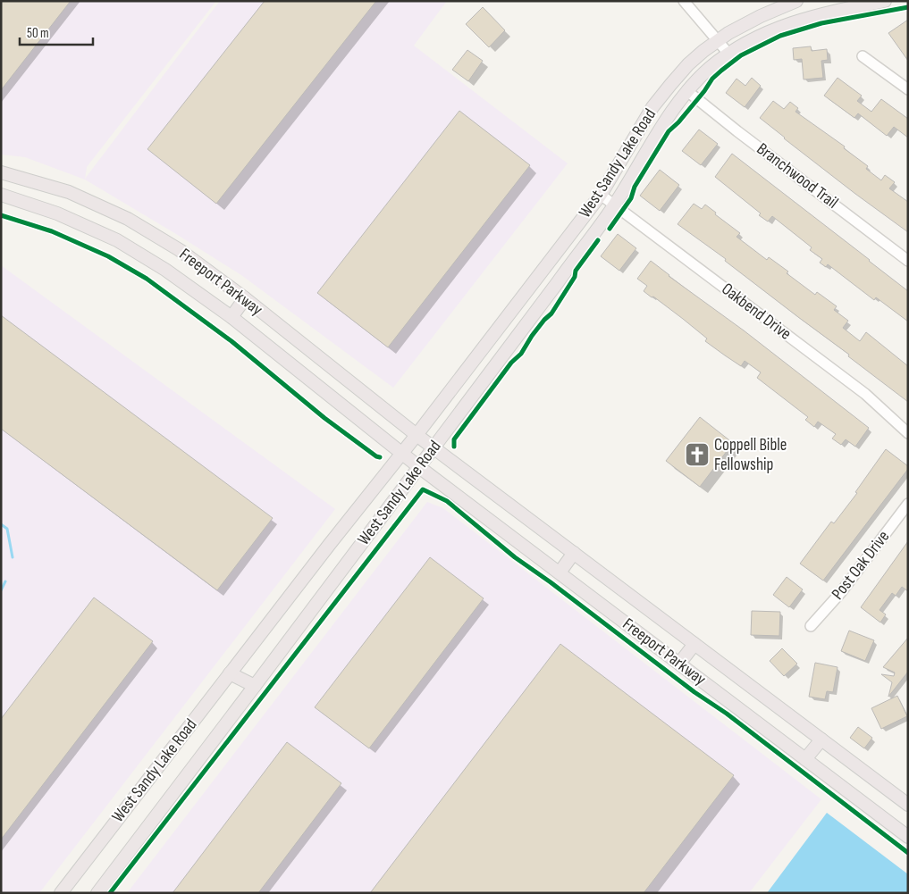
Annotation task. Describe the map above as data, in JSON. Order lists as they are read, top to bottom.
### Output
{
  "streets": {
    "main road": ["West Sandy Lake Road", "Freeport Parkway"],
    "street": ["Branchwood Trail", "Oakbend Drive", "Post Oak Drive"]
  },
  "crossings": [
    ["West Sandy Lake Road", "Branchwood Trail"],
    ["West Sandy Lake Road", "Freeport Parkway"],
    ["West Sandy Lake Road", "Oakbend Drive"]
  ],
  "places": {
    "church": ["Coppell Bible Fellowship"]
  },
  "scale_bar": "50 m"
}
